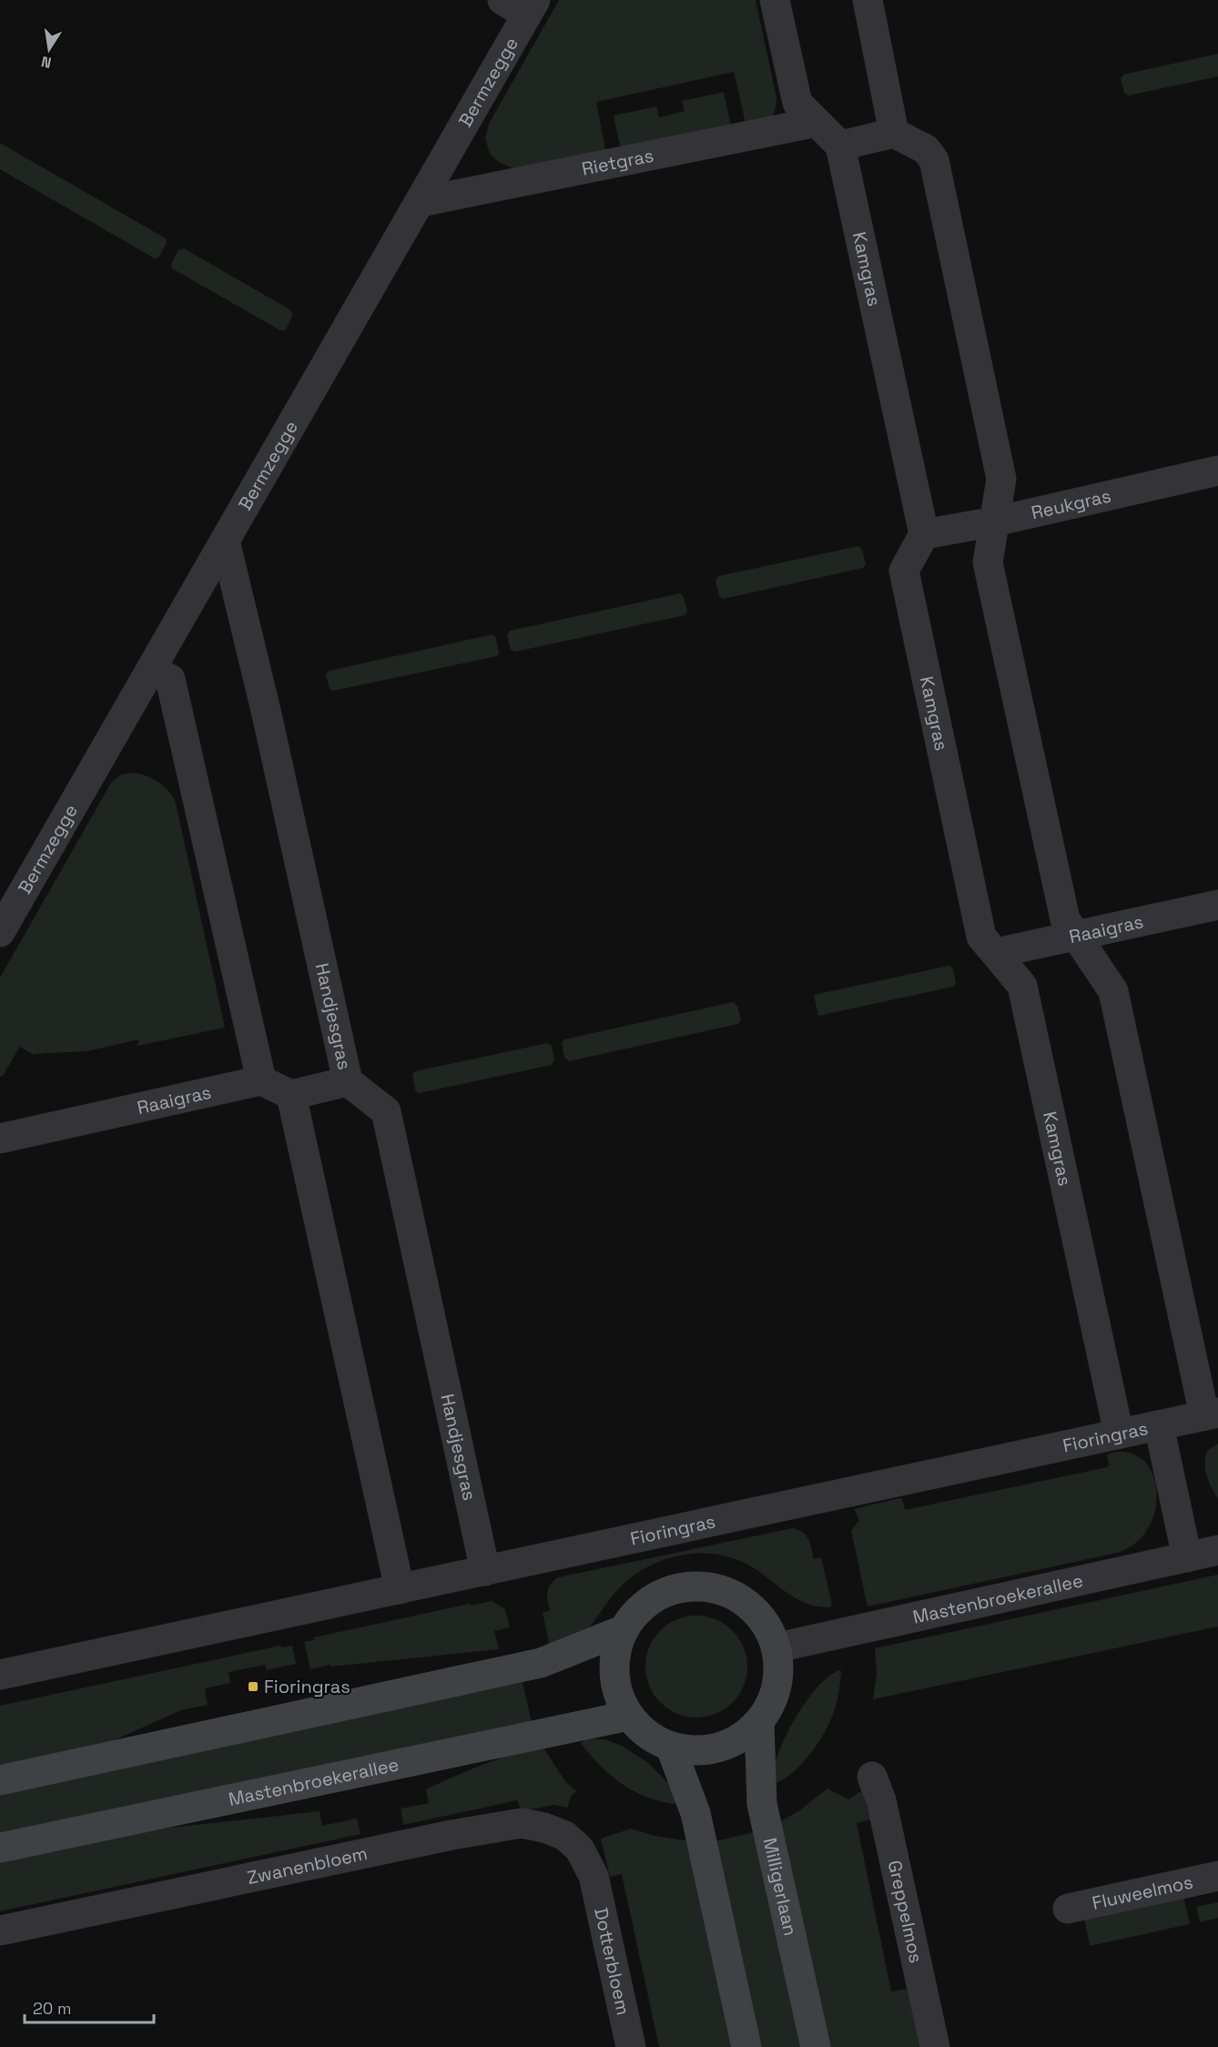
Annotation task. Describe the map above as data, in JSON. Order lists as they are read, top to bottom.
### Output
{
  "streets": {
    "main road": ["Mastenbroekerallee", "Milligerlaan"],
    "street": [
      "Bermzegge",
      "Rietgras",
      "Kamgras",
      "Reukgras",
      "Raaigras",
      "Handjesgras",
      "Fioringras",
      "Zwanenbloem",
      "Fluweelmos",
      "Greppelmos",
      "Dotterbloem"
    ]
  },
  "crossings": [
    ["Bermzegge", "Rietgras"],
    ["Bermzegge", "Handjesgras"],
    ["Kamgras", "Reukgras"],
    ["Kamgras", "Raaigras"],
    ["Kamgras", "Fioringras"],
    ["Handjesgras", "Fioringras"],
    ["Mastenbroekerallee", "Milligerlaan"],
    ["Zwanenbloem", "Dotterbloem"]
  ],
  "places": {
    "transit": ["Fioringras"]
  },
  "scale_bar": "20 m",
  "north": "bottom"
}
